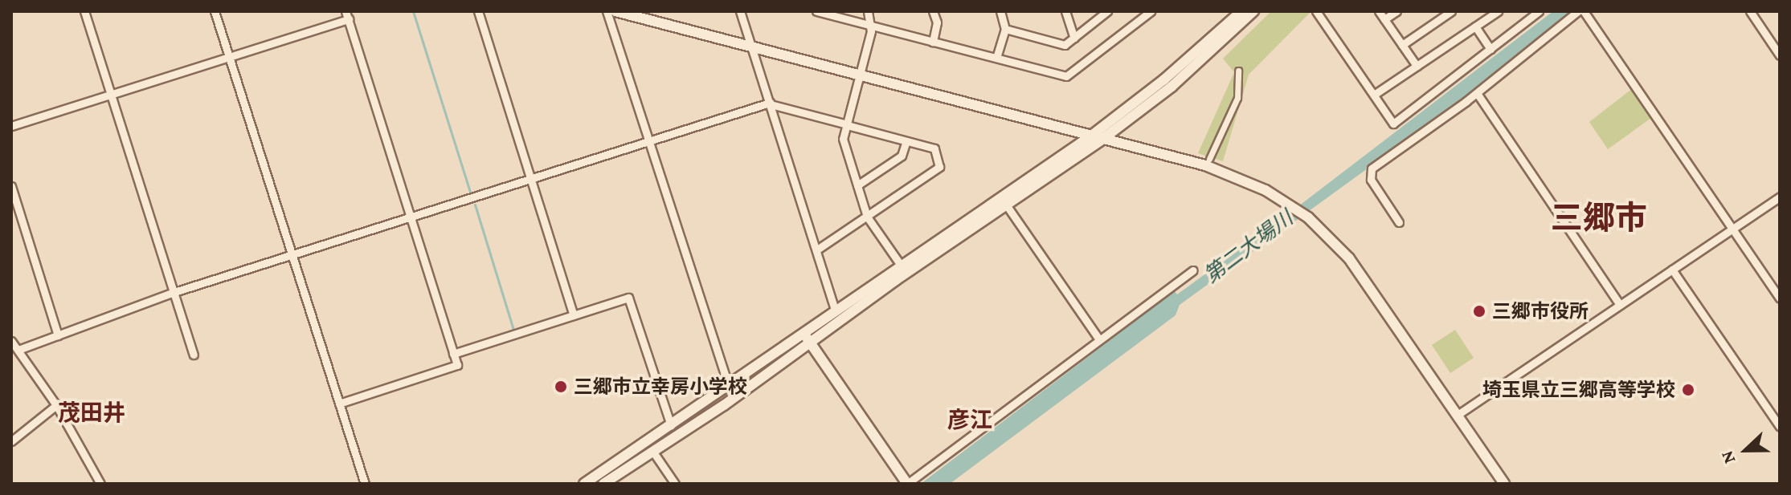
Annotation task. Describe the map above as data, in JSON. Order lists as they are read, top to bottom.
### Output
{
  "districts": ["三郷市", "茂田井", "彦江"],
  "water": ["第二大場川"],
  "places": ["三郷市役所", "三郷市立幸房小学校", "埼玉県立三郷高等学校"],
  "north": "left"
}
